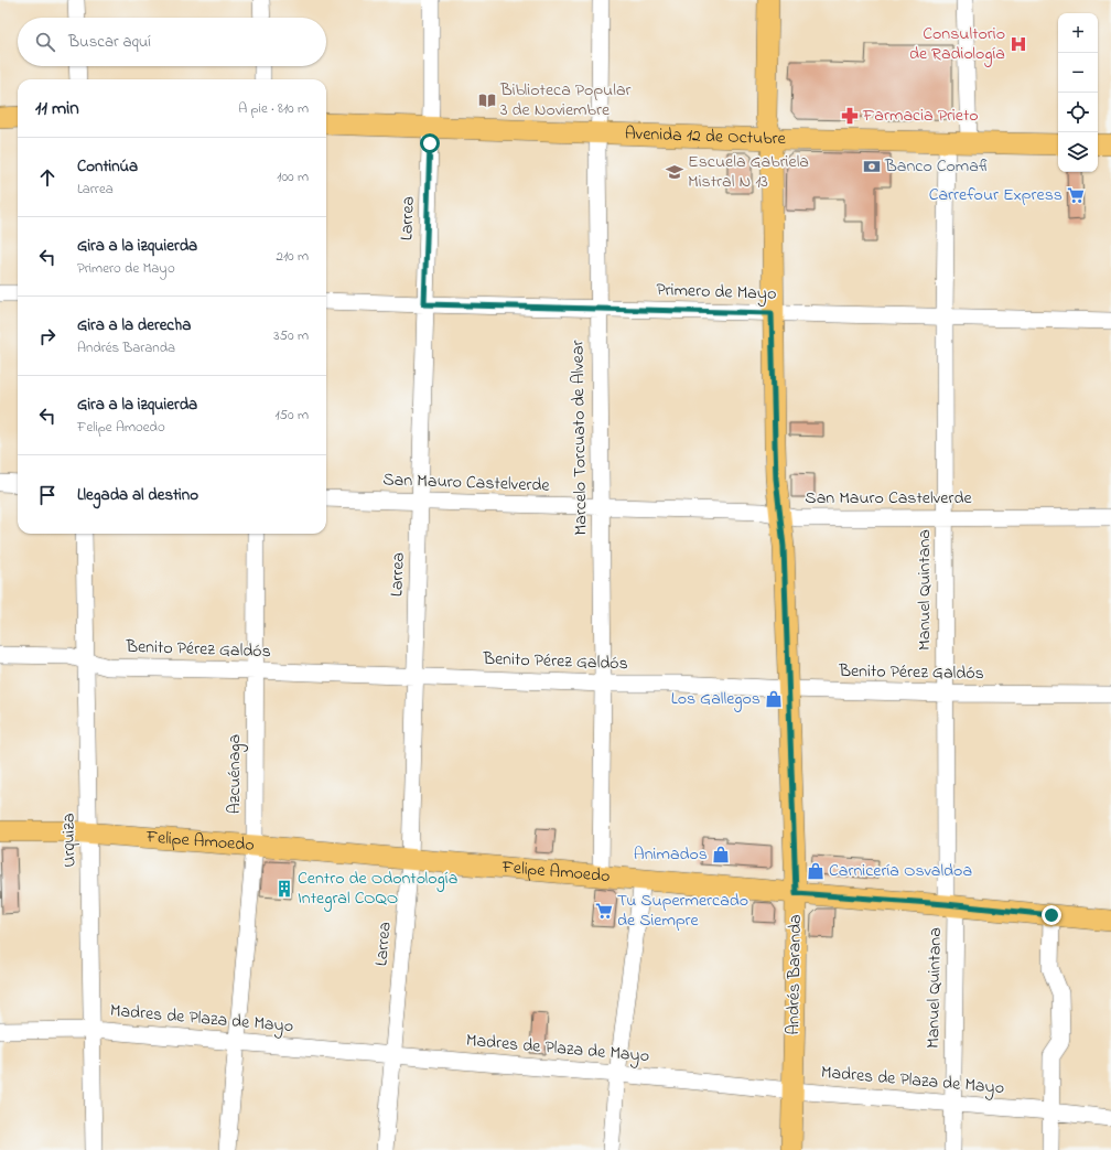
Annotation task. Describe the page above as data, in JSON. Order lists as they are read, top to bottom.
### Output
{
  "streets": {
    "main road": ["Avenida 12 de Octubre", "Felipe Amoedo", "Andrés Baranda"],
    "street": [
      "Larrea",
      "Primero de Mayo",
      "Marcelo Torcuato de Alvear",
      "San Mauro Castelverde",
      "Manuel Quintana",
      "Benito Pérez Galdós",
      "Azcuénaga",
      "Urquiza",
      "Madres de Plaza de Mayo"
    ]
  },
  "crossings": [
    ["Avenida 12 de Octubre", "Larrea"],
    ["Avenida 12 de Octubre", "Marcelo Torcuato de Alvear"],
    ["Avenida 12 de Octubre", "Manuel Quintana"],
    ["Avenida 12 de Octubre", "Andrés Baranda"],
    ["Larrea", "Primero de Mayo"],
    ["Larrea", "San Mauro Castelverde"],
    ["Larrea", "Benito Pérez Galdós"],
    ["Larrea", "Felipe Amoedo"],
    ["Larrea", "Madres de Plaza de Mayo"],
    ["Primero de Mayo", "Marcelo Torcuato de Alvear"],
    ["Primero de Mayo", "Manuel Quintana"],
    ["Primero de Mayo", "Andrés Baranda"],
    ["Marcelo Torcuato de Alvear", "San Mauro Castelverde"],
    ["Marcelo Torcuato de Alvear", "Benito Pérez Galdós"],
    ["Marcelo Torcuato de Alvear", "Felipe Amoedo"],
    ["San Mauro Castelverde", "Manuel Quintana"],
    ["San Mauro Castelverde", "Andrés Baranda"],
    ["Manuel Quintana", "Benito Pérez Galdós"],
    ["Manuel Quintana", "Felipe Amoedo"],
    ["Manuel Quintana", "Madres de Plaza de Mayo"],
    ["Benito Pérez Galdós", "Azcuénaga"],
    ["Benito Pérez Galdós", "Urquiza"],
    ["Benito Pérez Galdós", "Andrés Baranda"],
    ["Azcuénaga", "Felipe Amoedo"],
    ["Azcuénaga", "Madres de Plaza de Mayo"],
    ["Urquiza", "Felipe Amoedo"],
    ["Urquiza", "Madres de Plaza de Mayo"],
    ["Felipe Amoedo", "Andrés Baranda"],
    ["Andrés Baranda", "Madres de Plaza de Mayo"]
  ],
  "places": {
    "hospital": ["Consultorio de Radiología"],
    "library": ["Biblioteca Popular 3 de Noviembre"],
    "pharmacy": ["Farmacia Prieto"],
    "bank": ["Banco Comafi"],
    "school or university": ["Escuela Gabriela Mistral N 13"],
    "supermarket": ["Carrefour Express", "Tu Supermercado de Siempre"],
    "shop": ["Los Gallegos", "Animados", "Carnicería Osvaldoa"],
    "building": ["Centro de Odontología Integral COQO"]
  },
  "page": {
    "map_buttons": ["+", "−"],
    "search": "Buscar aquí",
    "heading": ["11 min", "A pie · 810 m"],
    "list": [
      ["Continúa", "Larrea", "100 m"],
      ["Gira a la izquierda", "Primero de Mayo", "210 m"],
      ["Gira a la derecha", "Andrés Baranda", "350 m"],
      ["Gira a la izquierda", "Felipe Amoedo", "150 m"],
      "Llegada al destino"
    ]
  }
}
